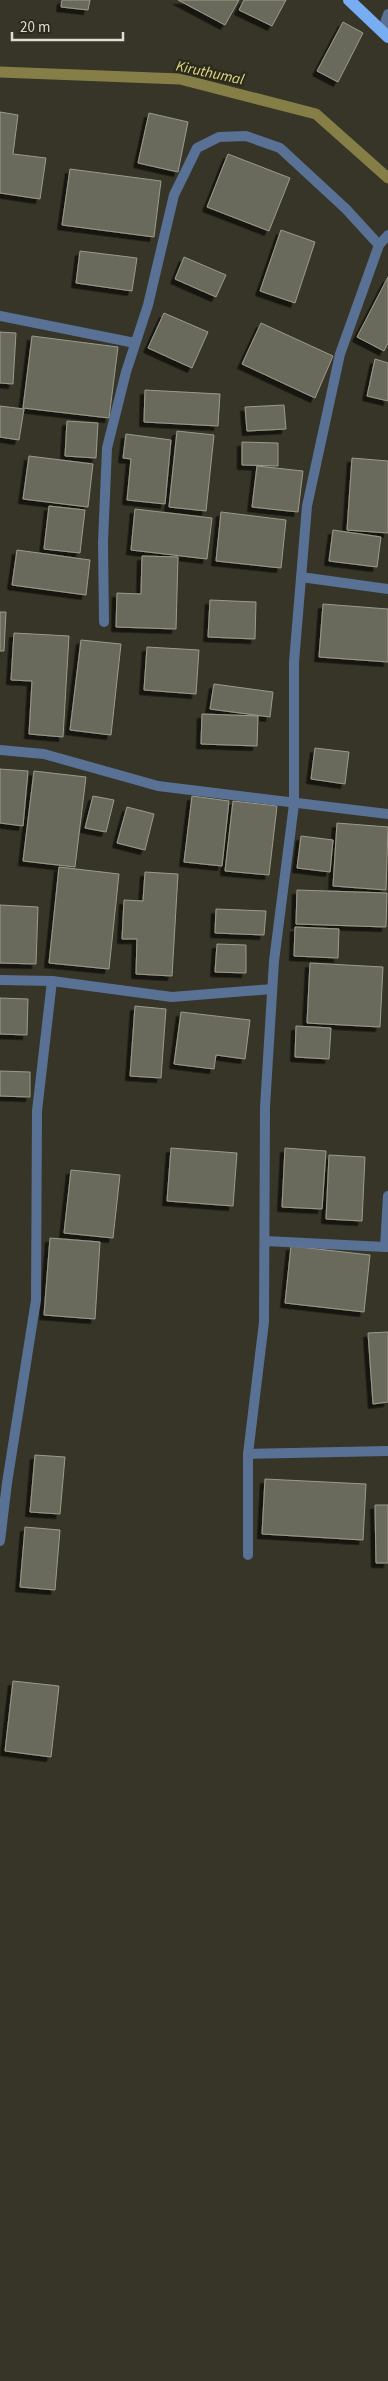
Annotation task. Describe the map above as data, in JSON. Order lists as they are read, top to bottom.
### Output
{
  "water": ["Kiruthumal"],
  "scale_bar": "20 m"
}
